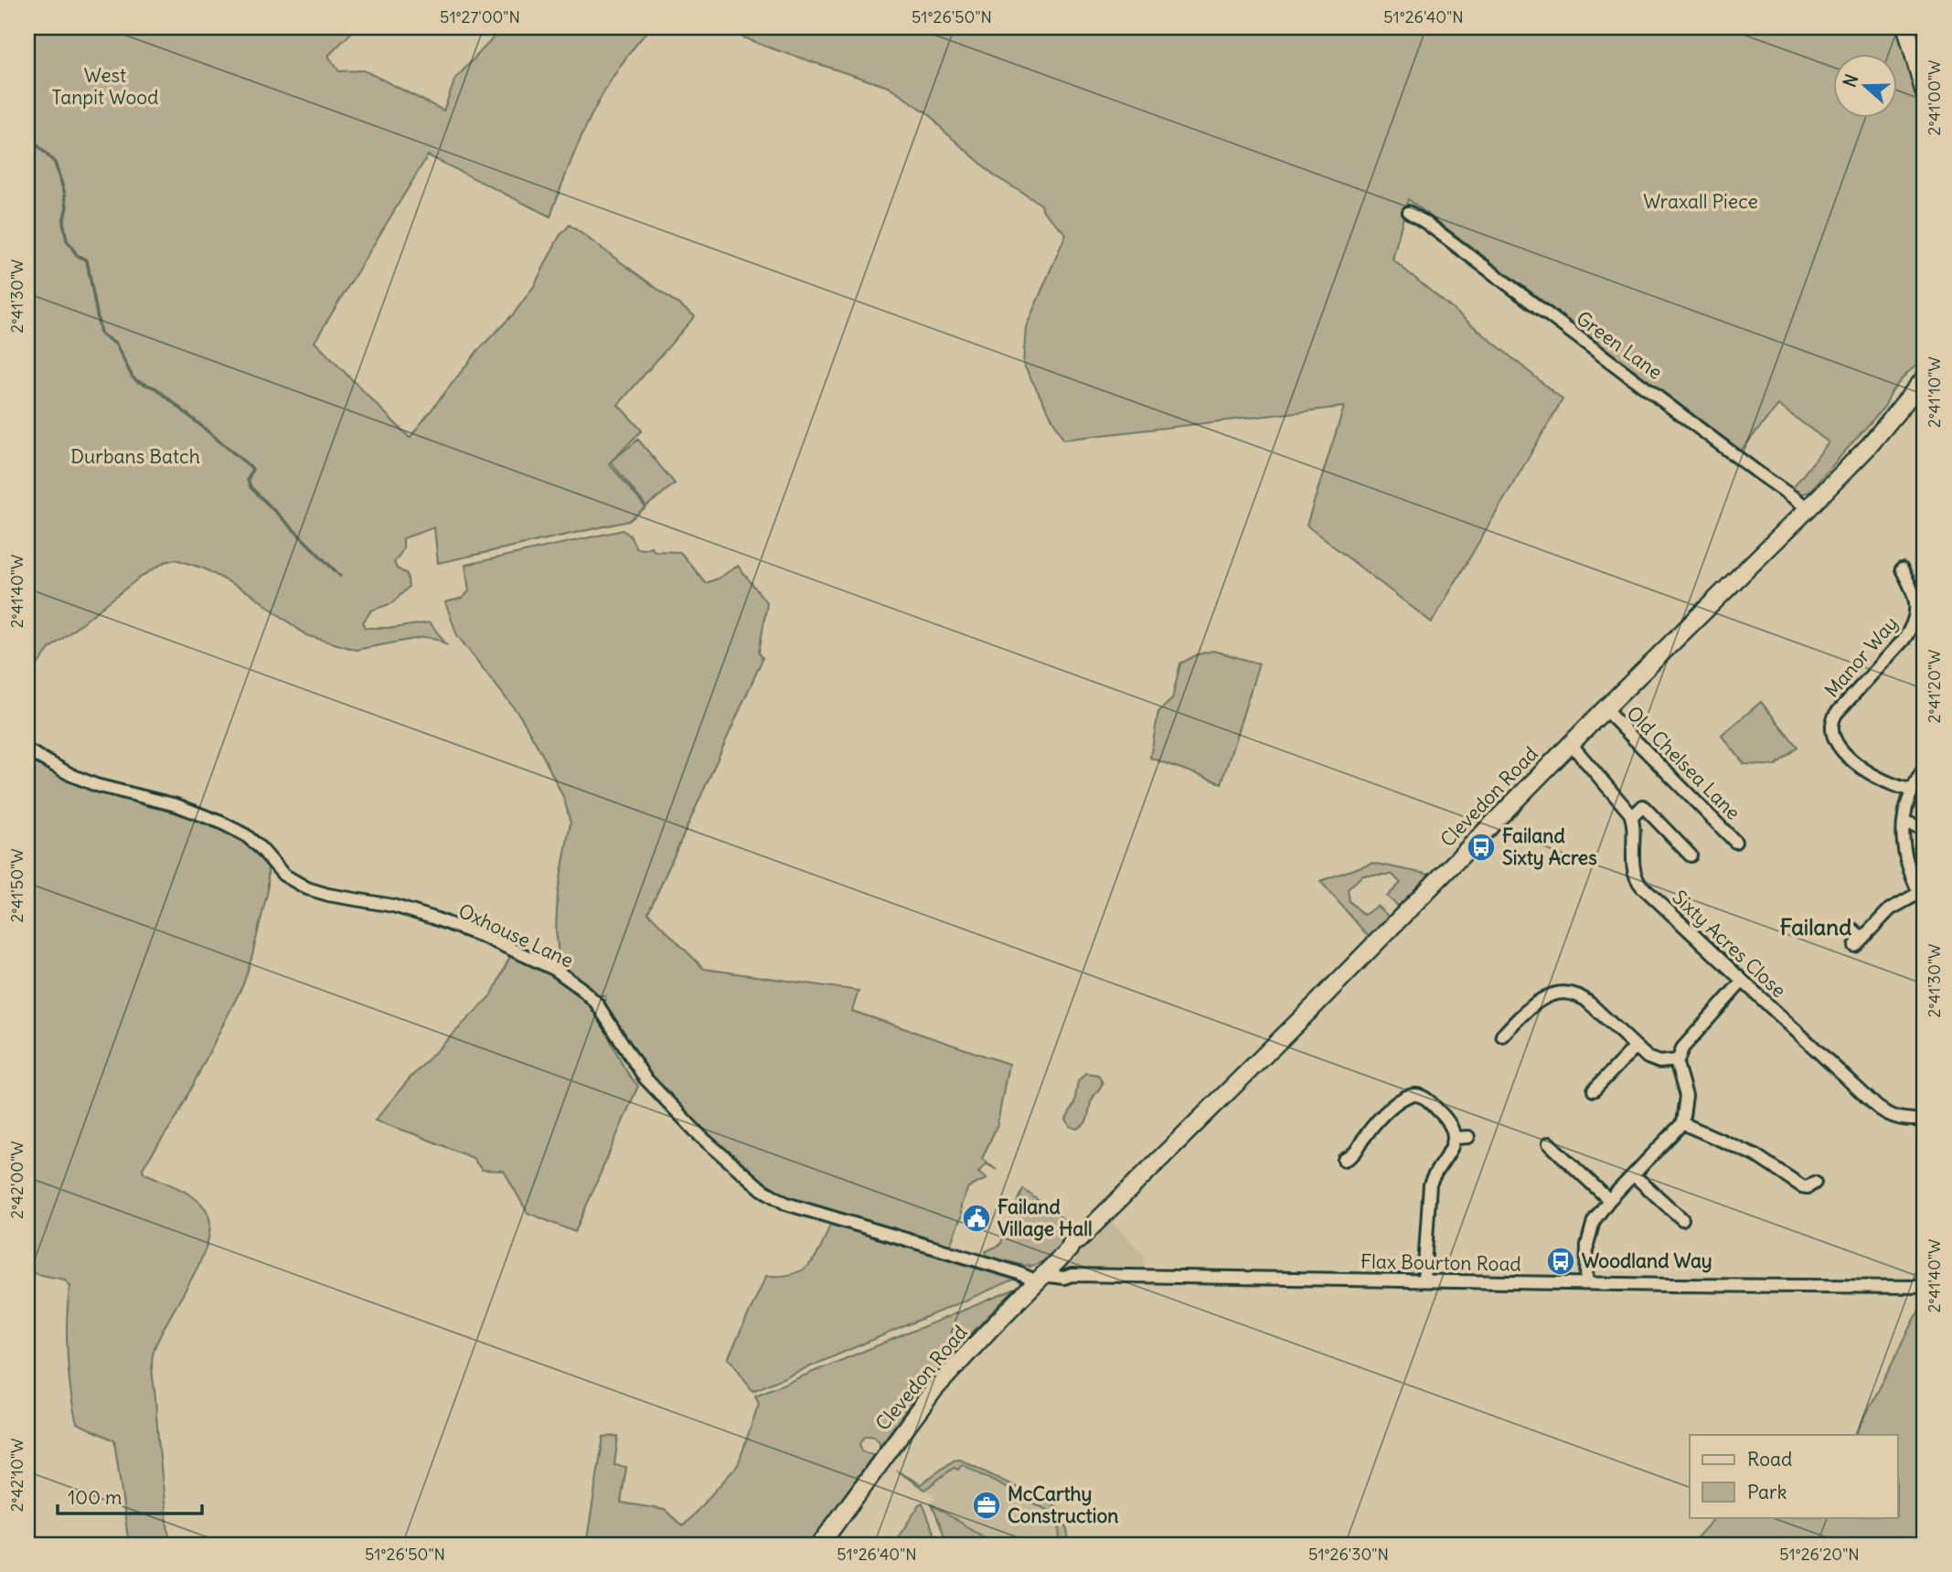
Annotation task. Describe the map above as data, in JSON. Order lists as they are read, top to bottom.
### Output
{
  "streets": {
    "main road": ["Clevedon Road"],
    "street": [
      "Green Lane",
      "Manor Way",
      "Old Chelsea Lane",
      "Oxhouse Lane",
      "Sixty Acres Close",
      "Flax Bourton Road"
    ]
  },
  "crossings": [
    ["Green Lane", "Clevedon Road"],
    ["Old Chelsea Lane", "Clevedon Road"],
    ["Clevedon Road", "Oxhouse Lane"],
    ["Clevedon Road", "Flax Bourton Road"],
    ["Oxhouse Lane", "Flax Bourton Road"]
  ],
  "districts": ["Failand"],
  "parks": ["West Tanpit Wood", "Wraxall Piece", "Durbans Batch"],
  "places": {
    "bus stop": ["Failand Sixty Acres", "Woodland Way"],
    "public building": ["Failand Village Hall"],
    "office": ["McCarthy Construction"]
  },
  "legend": ["Road", "Park"],
  "scale_bar": "100 m",
  "north": "left",
  "coordinates": [
    "51°27'00\"N",
    "51°26'50\"N",
    "51°26'40\"N",
    "2°41'00\"W",
    "2°41'30\"W",
    "2°41'10\"W",
    "2°41'40\"W",
    "2°41'20\"W",
    "2°41'50\"W",
    "2°42'00\"W",
    "2°42'10\"W",
    "51°26'30\"N",
    "51°26'20\"N"
  ]
}
